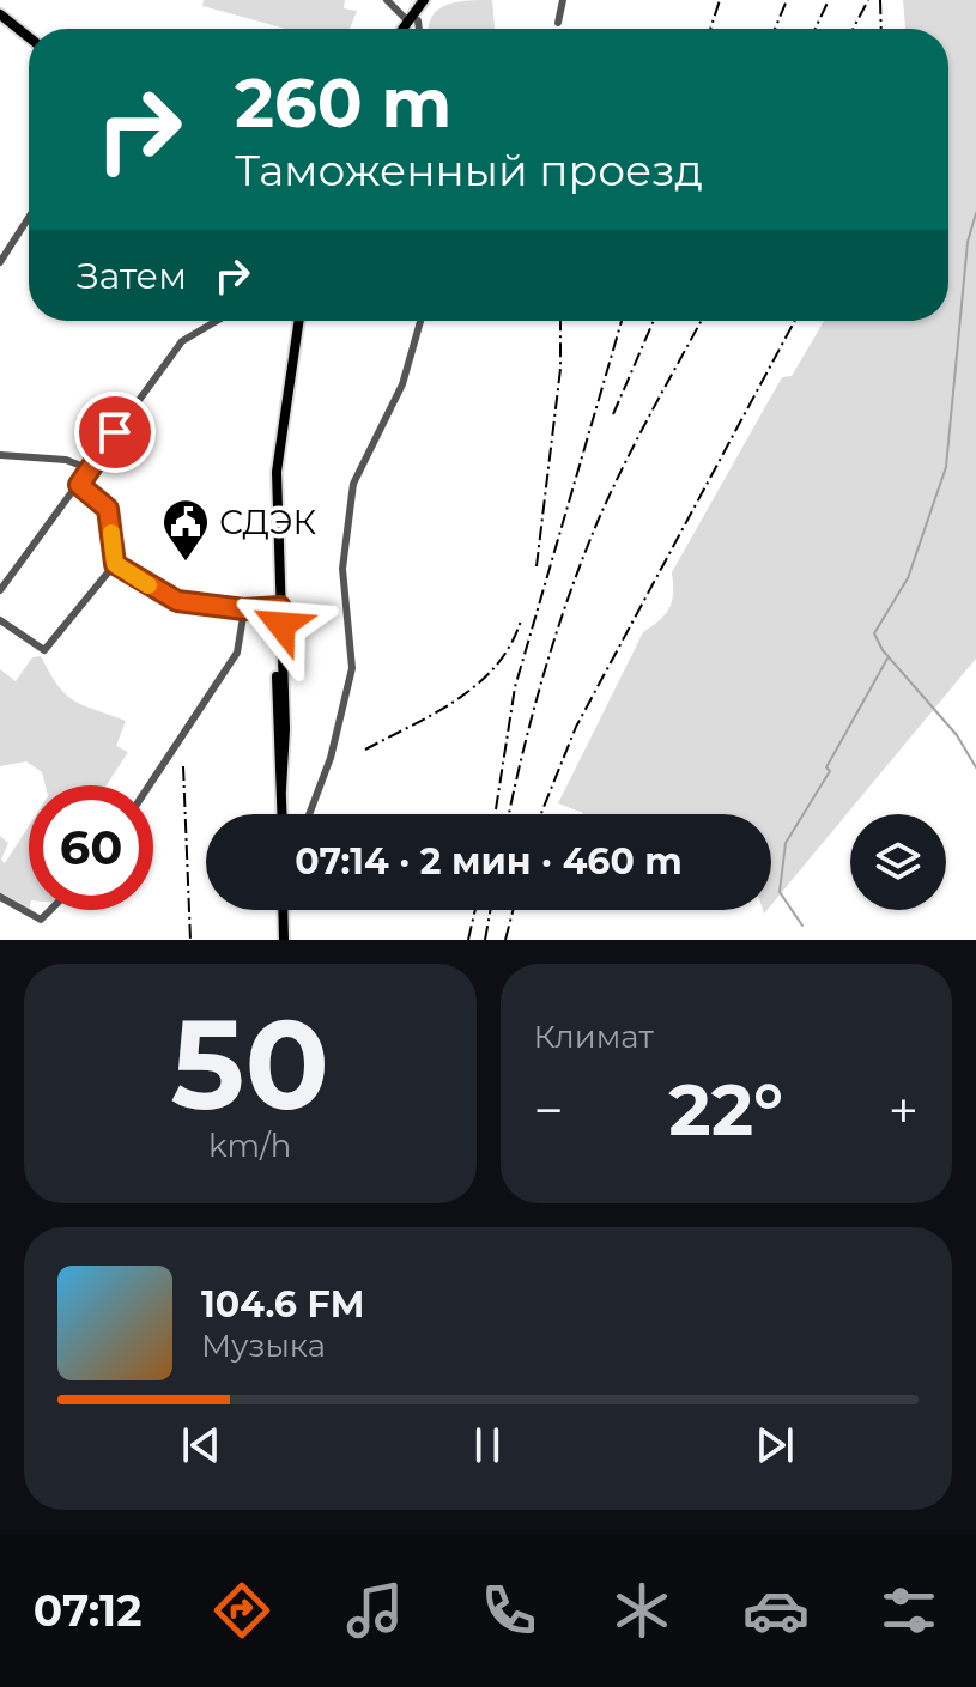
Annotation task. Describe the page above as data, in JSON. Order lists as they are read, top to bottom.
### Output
{
  "places": {
    "public building": ["СДЭК"]
  },
  "page": {
    "turn": ["260 m", "Таможенный проезд"],
    "then": "Затем",
    "limit": "60",
    "trip": "07:14 · 2 мин · 460 m",
    "tile": [
      ["50", "km/h"],
      "Климат"
    ],
    "heat": ["−", "22°", "+"],
    "song": ["104.6 FM", "Музыка"],
    "tabs": "07:12"
  }
}
